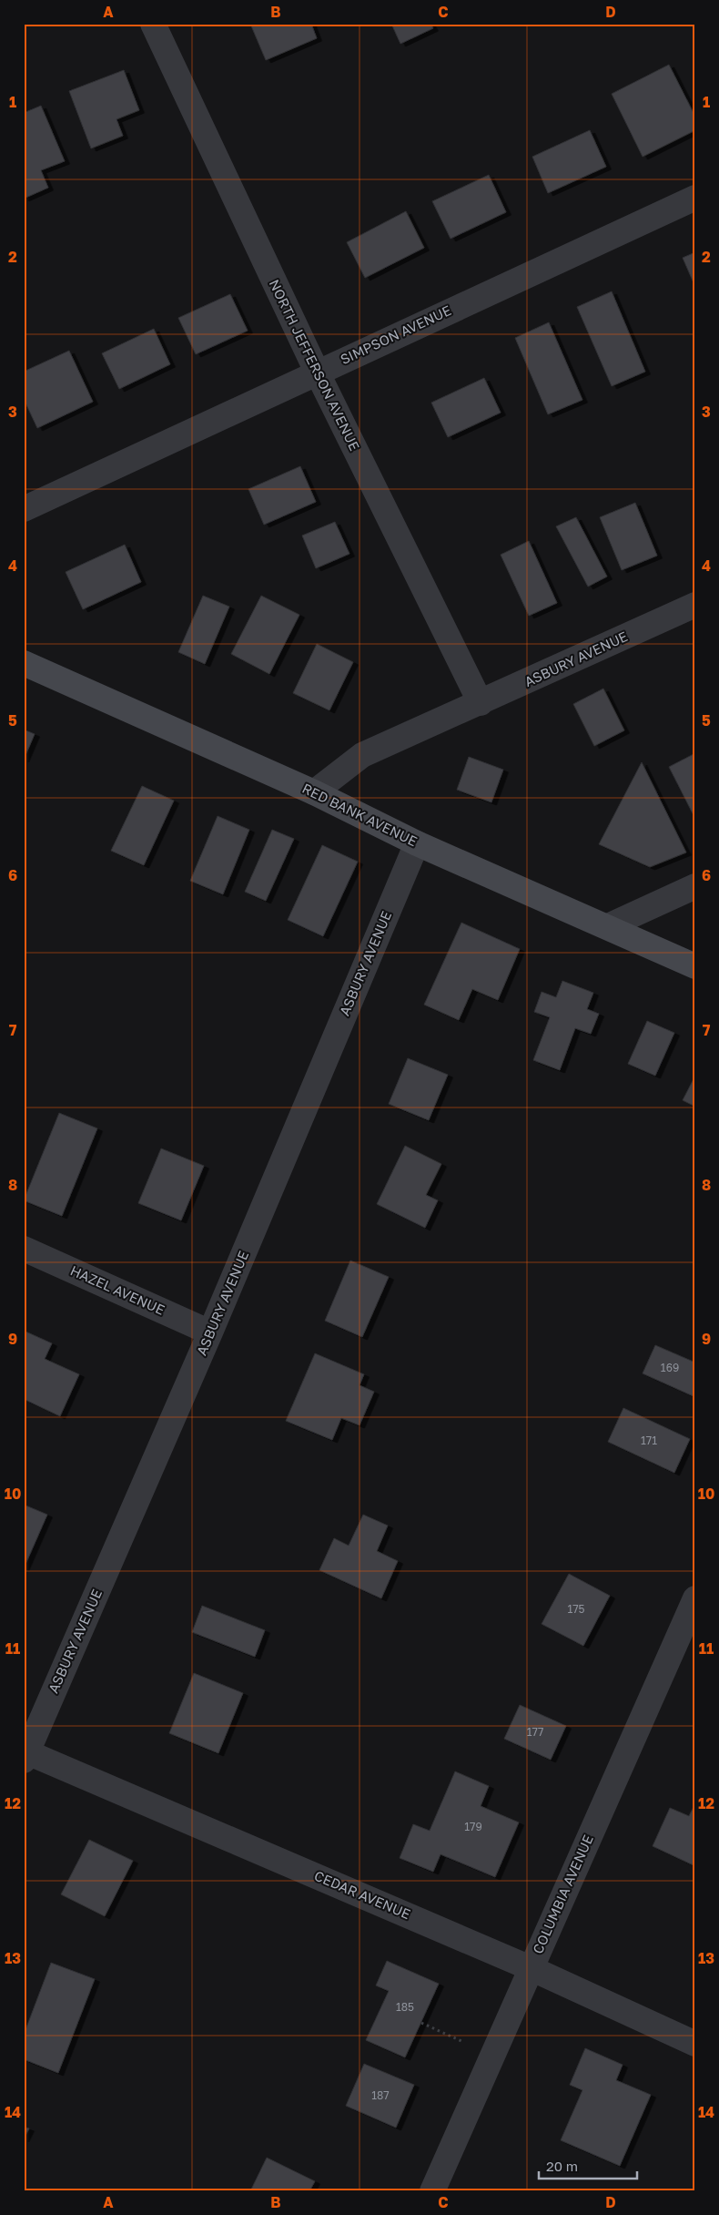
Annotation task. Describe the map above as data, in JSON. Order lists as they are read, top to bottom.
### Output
{
  "streets": {
    "street": [
      "SIMPSON AVENUE",
      "NORTH JEFFERSON AVENUE",
      "ASBURY AVENUE",
      "RED BANK AVENUE",
      "HAZEL AVENUE",
      "COLUMBIA AVENUE",
      "CEDAR AVENUE"
    ]
  },
  "crossings": [
    ["SIMPSON AVENUE", "NORTH JEFFERSON AVENUE"],
    ["NORTH JEFFERSON AVENUE", "ASBURY AVENUE"],
    ["ASBURY AVENUE", "RED BANK AVENUE"],
    ["ASBURY AVENUE", "HAZEL AVENUE"],
    ["ASBURY AVENUE", "CEDAR AVENUE"],
    ["COLUMBIA AVENUE", "CEDAR AVENUE"]
  ],
  "house_numbers": [
    "169",
    "171",
    "175",
    "177",
    "179",
    "185",
    "187"
  ],
  "scale_bar": "20 m",
  "grid": {
    "columns": [
      "A",
      "B",
      "C",
      "D"
    ],
    "rows": [
      "1",
      "2",
      "3",
      "4",
      "5",
      "6",
      "7",
      "8",
      "9",
      "10",
      "11",
      "12",
      "13",
      "14"
    ]
  }
}
